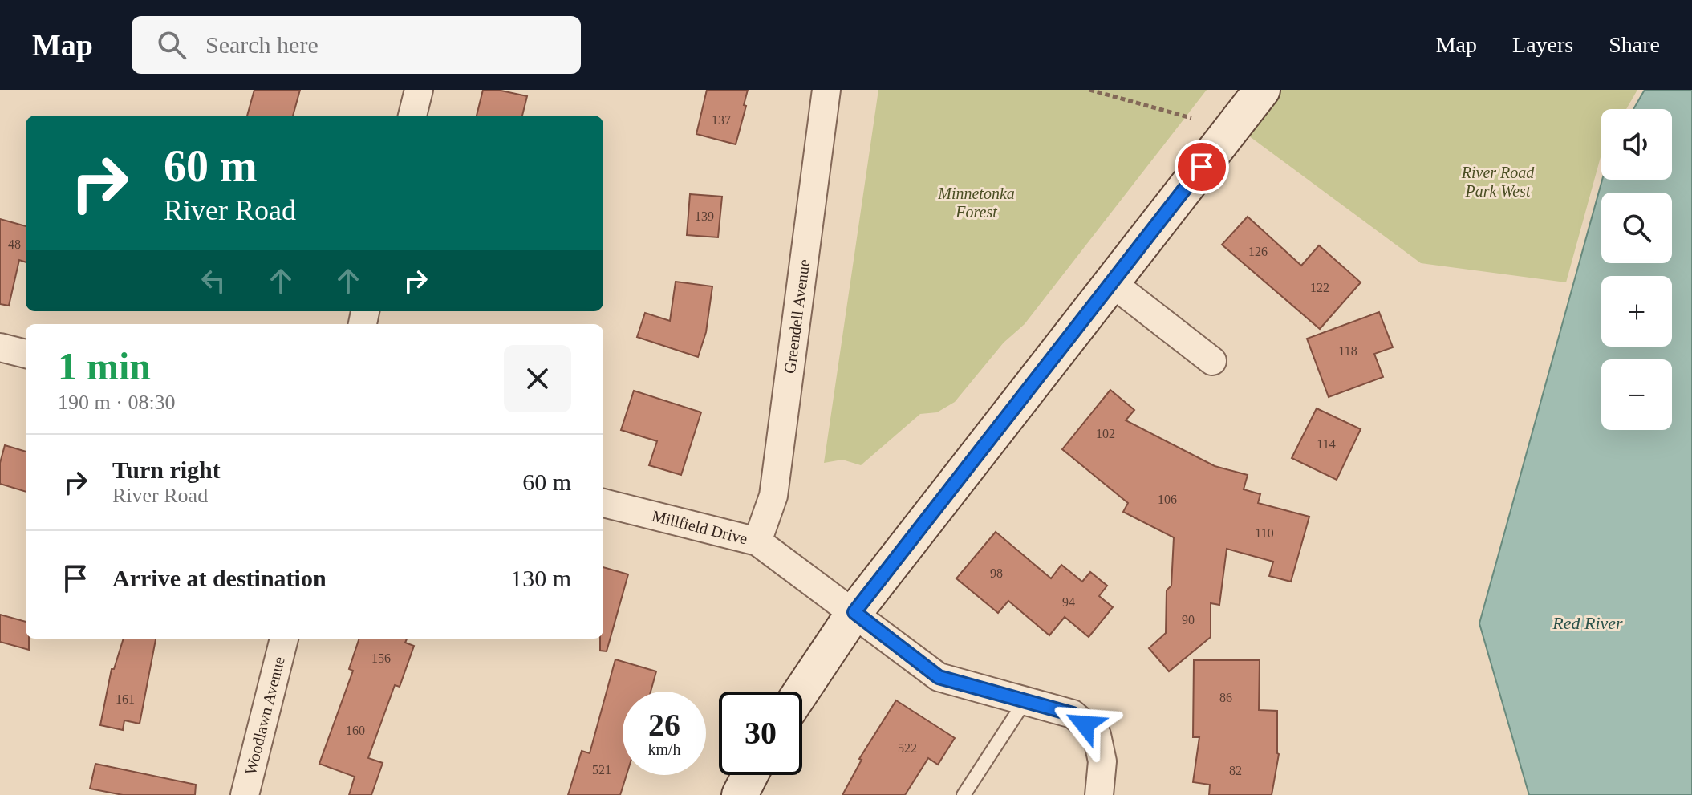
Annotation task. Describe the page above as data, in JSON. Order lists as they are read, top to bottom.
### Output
{
  "streets": {
    "street": ["Greendell Avenue", "Millfield Drive", "Woodlawn Avenue"]
  },
  "crossings": [
    ["Greendell Avenue", "Millfield Drive"]
  ],
  "water": ["Red River"],
  "parks": ["River Road Park West", "Minnetonka Forest"],
  "house_numbers": [
    "137",
    "139",
    "48",
    "126",
    "122",
    "118",
    "102",
    "114",
    "106",
    "110",
    "98",
    "94",
    "90",
    "156",
    "86",
    "161",
    "160",
    "522",
    "521",
    "82"
  ],
  "page": {
    "header": "Map",
    "search": "Search here",
    "nav": ["Map", "Layers", "Share"],
    "map_buttons": ["+", "−"],
    "turn": ["60 m", "River Road"],
    "heading": ["1 min", "190 m · 08:30"],
    "list": [
      {
        "name": "Turn right",
        "note": "River Road",
        "value": "60 m"
      },
      {
        "name": "Arrive at destination",
        "value": "130 m"
      }
    ],
    "speed": "26 km/h",
    "limit": "30"
  }
}
